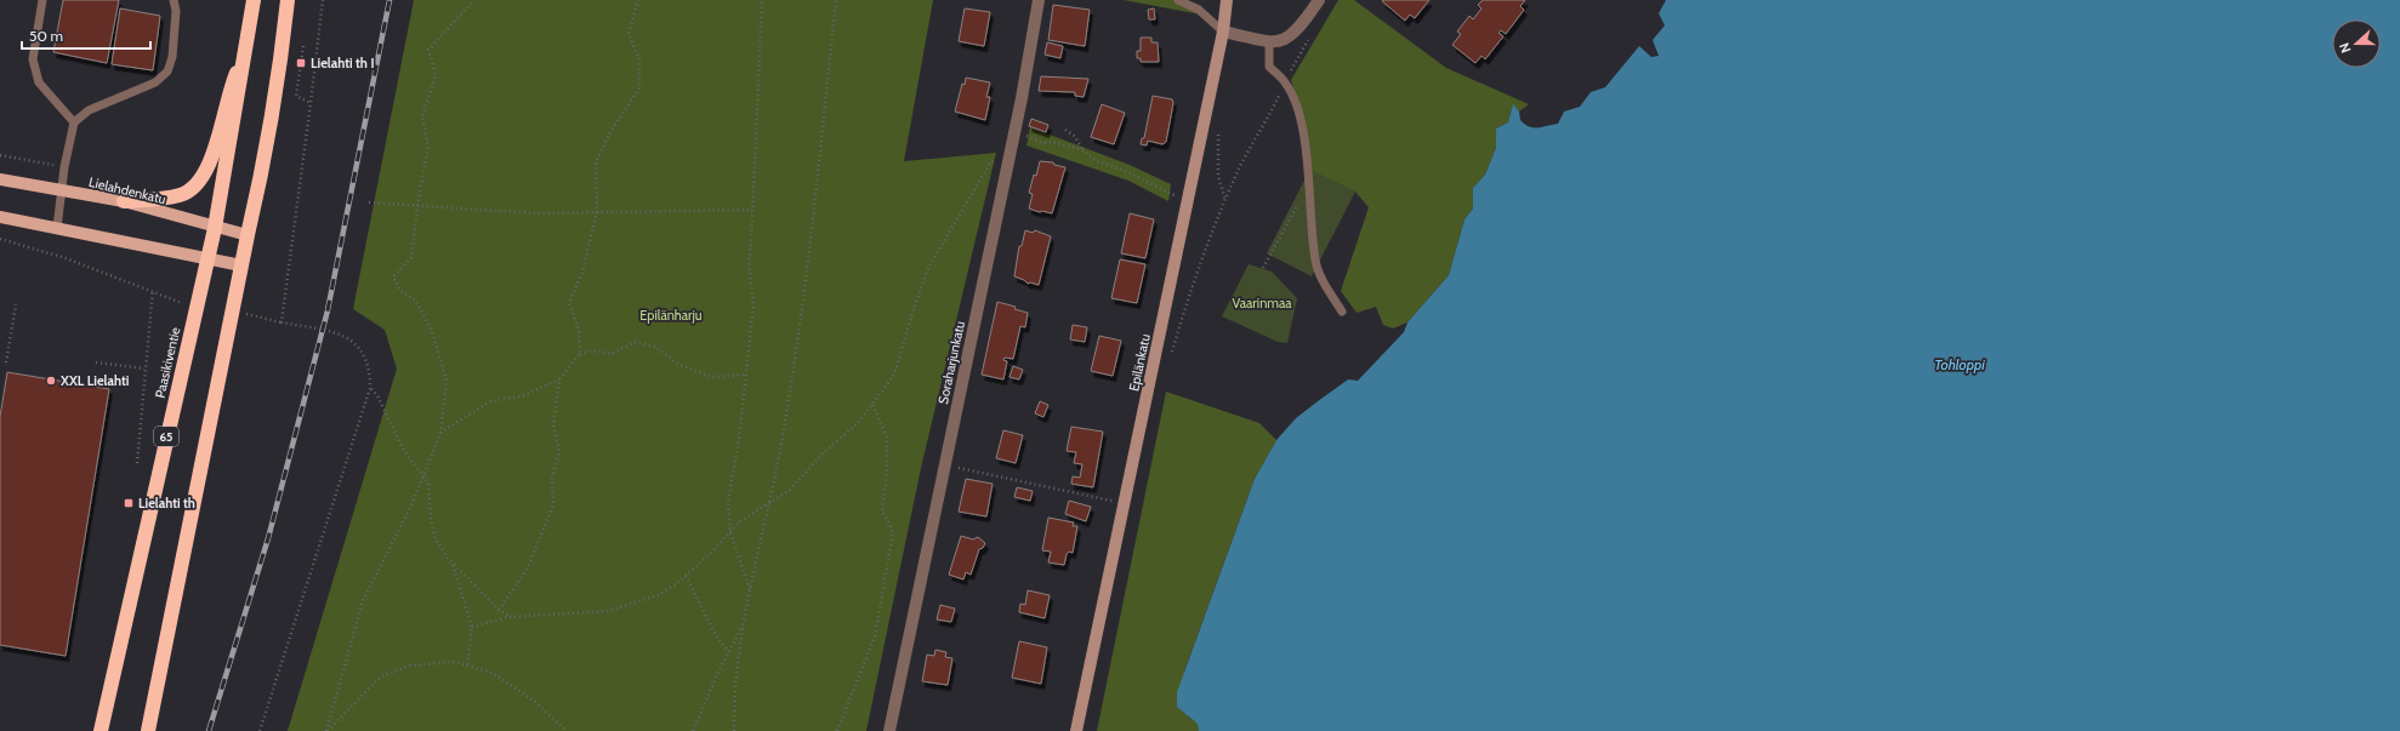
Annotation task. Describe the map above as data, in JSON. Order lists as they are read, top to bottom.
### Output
{
  "streets": {
    "highway": ["Paasikiventie", "65"],
    "main road": ["Lielahdenkatu"],
    "street": ["Soraharjunkatu", "Epilänkatu"]
  },
  "crossings": [
    ["Lielahdenkatu", "Paasikiventie"]
  ],
  "water": ["Tohloppi"],
  "parks": ["Vaarinmaa", "Epilänharju"],
  "places": {
    "transit": ["Lielahti th I", "Lielahti th"],
    "other": ["XXL Lielahti"]
  },
  "scale_bar": "50 m",
  "north": "left"
}
